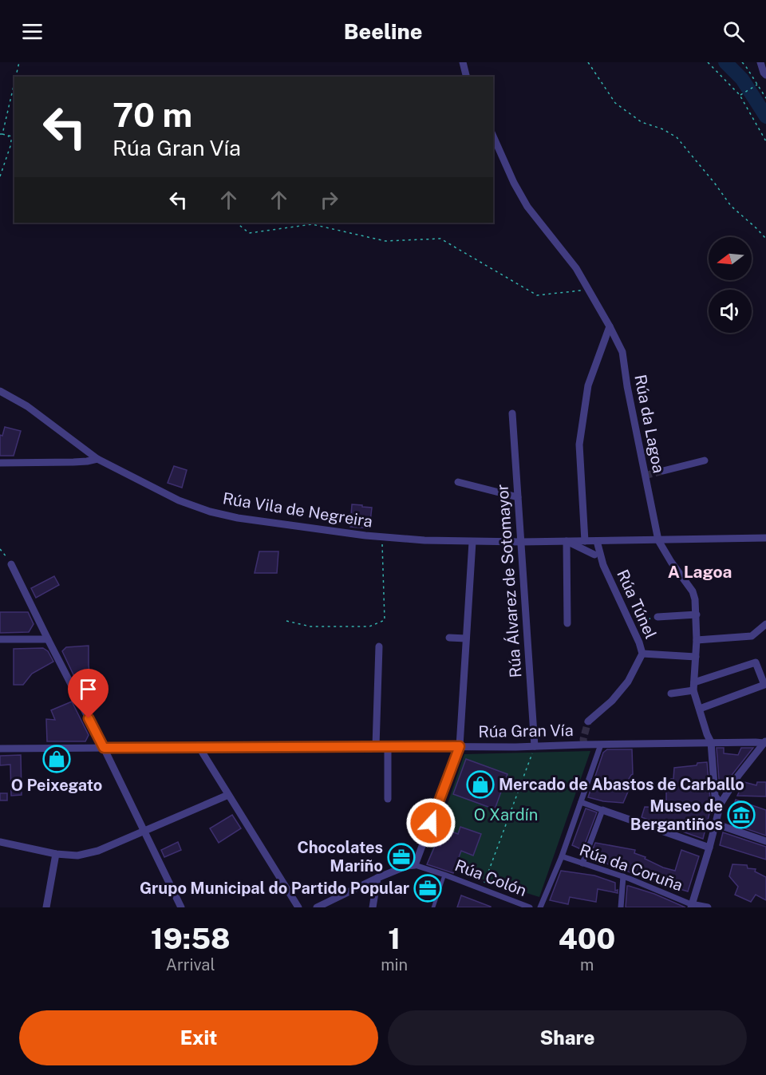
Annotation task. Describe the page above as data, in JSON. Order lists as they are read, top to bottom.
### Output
{
  "streets": {
    "street": [
      "Rúa da Lagoa",
      "Rúa Vila de Negreira",
      "Rúa Álvarez de Sotomayor",
      "Rúa Túnel",
      "Rúa Gran Vía",
      "Rúa da Coruña",
      "Rúa Colón"
    ]
  },
  "crossings": [
    ["Rúa da Lagoa", "Rúa Vila de Negreira"],
    ["Rúa da Lagoa", "Rúa Gran Vía"],
    ["Rúa Vila de Negreira", "Rúa Álvarez de Sotomayor"],
    ["Rúa Vila de Negreira", "Rúa Túnel"],
    ["Rúa Álvarez de Sotomayor", "Rúa Gran Vía"]
  ],
  "districts": ["A Lagoa"],
  "parks": ["O Xardín"],
  "places": {
    "shop": ["O Peixegato", "Mercado de Abastos de Carballo"],
    "museum": ["Museo de Bergantiños"],
    "office": ["Chocolates Mariño", "Grupo Municipal do Partido Popular"]
  },
  "north": "left",
  "page": {
    "header": "Beeline",
    "turn": ["70 m", "Rúa Gran Vía"],
    "eta": [
      "19:58",
      "Arrival",
      "1",
      "min",
      "400",
      "m"
    ],
    "buttons": ["Exit", "Share"]
  }
}
